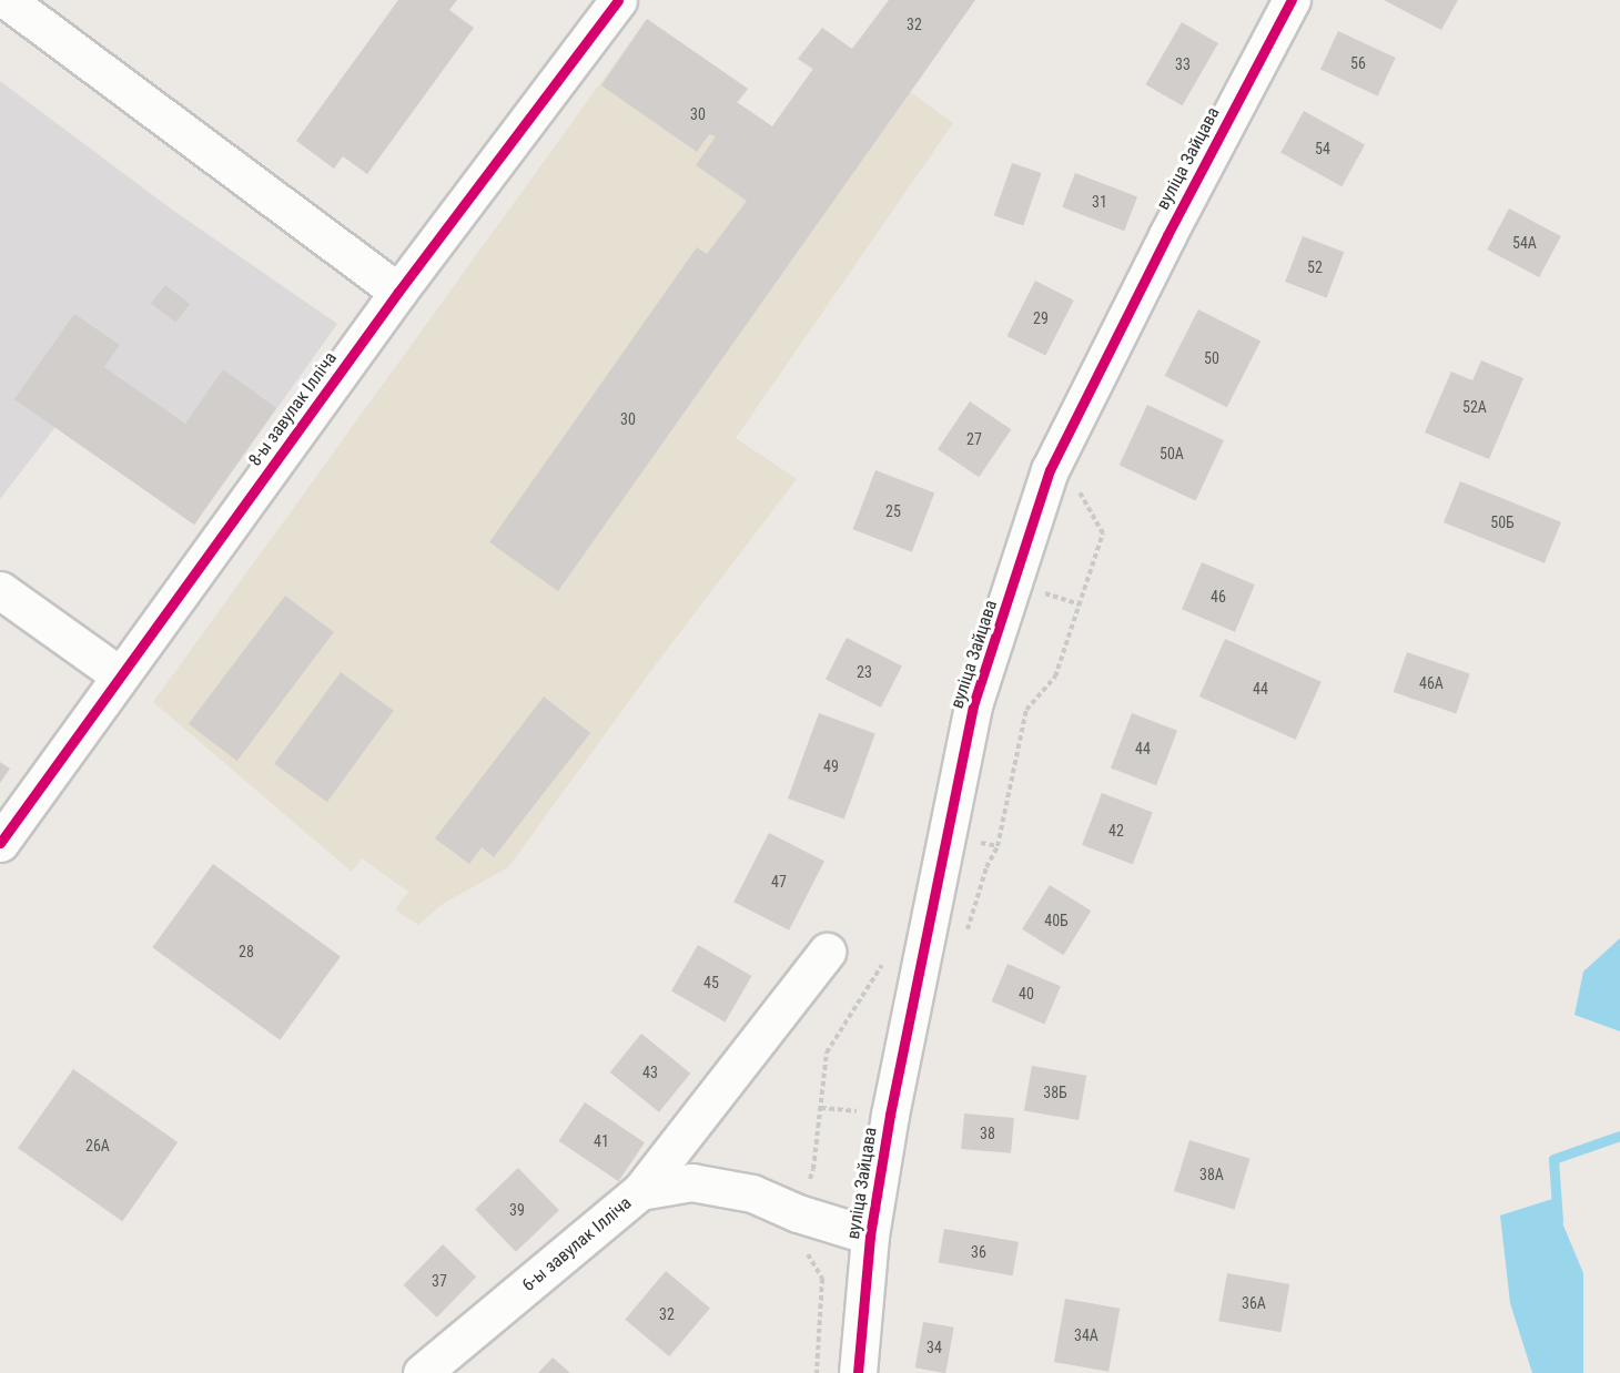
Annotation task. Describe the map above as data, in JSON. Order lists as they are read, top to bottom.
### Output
{
  "streets": {
    "street": ["вуліца Зайцава", "8-ы завулак Ілліча", "6-ы завулак Ілліча"]
  },
  "crossings": [
    ["вуліца Зайцава", "6-ы завулак Ілліча"]
  ],
  "house_numbers": [
    "32",
    "56",
    "33",
    "30",
    "54",
    "31",
    "54А",
    "52",
    "29",
    "50",
    "52А",
    "30",
    "27",
    "50А",
    "25",
    "50Б",
    "46",
    "23",
    "46А",
    "44",
    "44",
    "49",
    "42",
    "47",
    "40Б",
    "28",
    "45",
    "40",
    "43",
    "38Б",
    "38",
    "41",
    "26А",
    "38А",
    "39",
    "36",
    "37",
    "36А",
    "32",
    "34А",
    "34"
  ]
}
